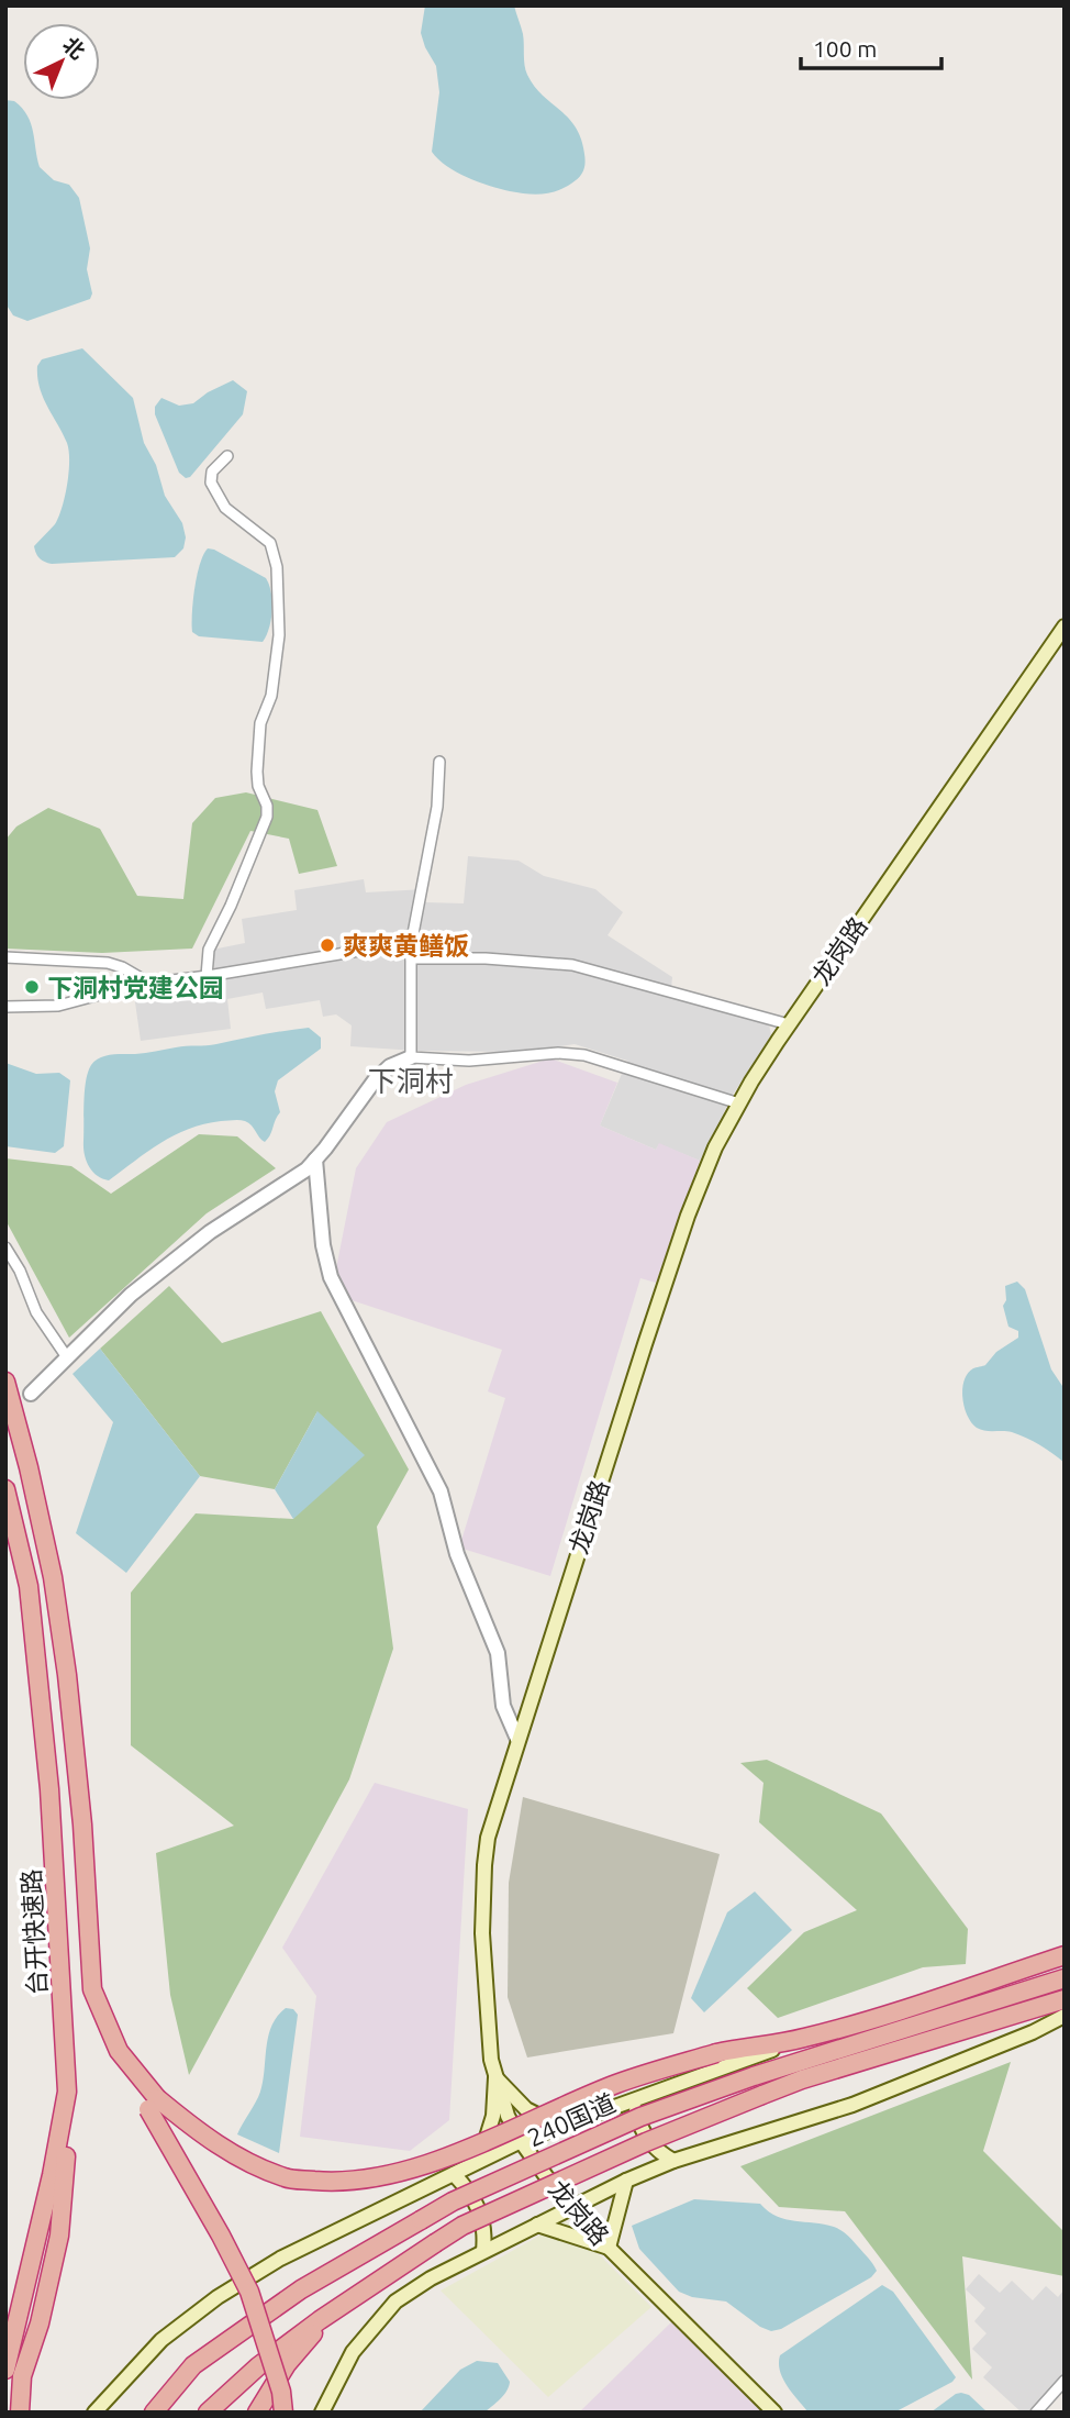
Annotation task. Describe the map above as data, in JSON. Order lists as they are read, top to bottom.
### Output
{
  "streets": {
    "highway": ["台开快速路", "240国道"],
    "main road": ["龙岗路"]
  },
  "districts": ["下洞村"],
  "places": ["爽爽黄鳝饭", "下洞村党建公园"],
  "scale_bar": "100 m",
  "north": "top right"
}
